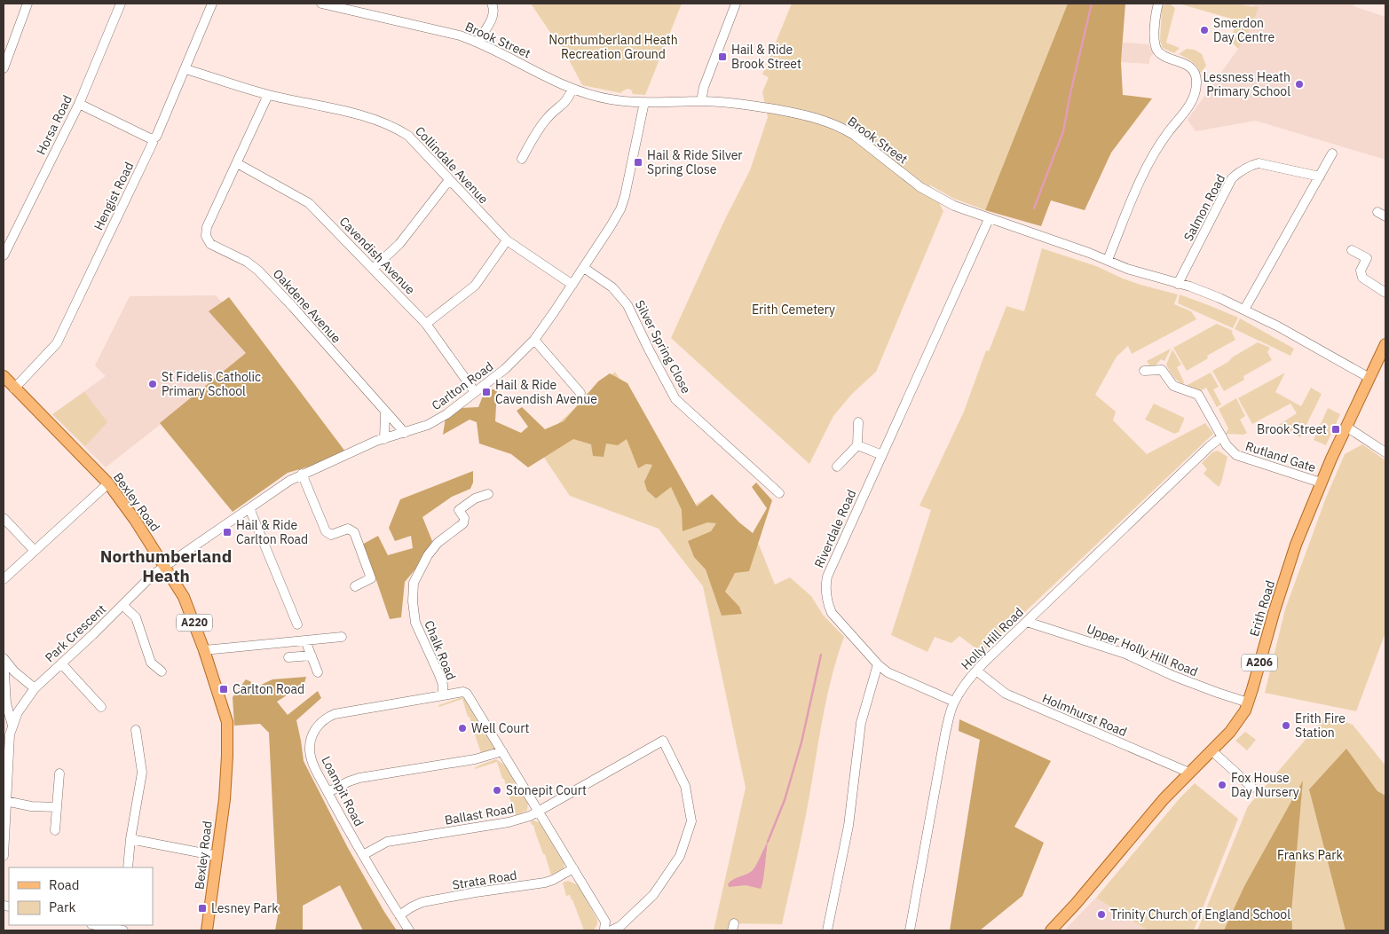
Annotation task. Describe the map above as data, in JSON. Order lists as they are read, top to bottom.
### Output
{
  "streets": {
    "main road": [
      "Bexley Road",
      "Erith Road",
      "A220",
      "A206"
    ],
    "street": [
      "Brook Street",
      "Horsa Road",
      "Collindale Avenue",
      "Hengist Road",
      "Salmon Road",
      "Cavendish Avenue",
      "Oakdene Avenue",
      "Silver Spring Close",
      "Carlton Road",
      "Rutland Gate",
      "Riverdale Road",
      "Park Crescent",
      "Holly Hill Road",
      "Chalk Road",
      "Upper Holly Hill Road",
      "Holmhurst Road",
      "Loampit Road",
      "Ballast Road",
      "Strata Road"
    ]
  },
  "crossings": [
    ["Brook Street", "Salmon Road"],
    ["Brook Street", "Carlton Road"],
    ["Brook Street", "Riverdale Road"],
    ["Brook Street", "Erith Road"],
    ["Collindale Avenue", "Hengist Road"],
    ["Collindale Avenue", "Carlton Road"],
    ["Hengist Road", "Bexley Road"],
    ["Cavendish Avenue", "Oakdene Avenue"],
    ["Cavendish Avenue", "Carlton Road"],
    ["Oakdene Avenue", "Carlton Road"],
    ["Silver Spring Close", "Carlton Road"],
    ["Carlton Road", "Bexley Road"],
    ["Carlton Road", "Park Crescent"],
    ["Rutland Gate", "Erith Road"],
    ["Rutland Gate", "Holly Hill Road"],
    ["Bexley Road", "Park Crescent"],
    ["Riverdale Road", "Holly Hill Road"],
    ["Erith Road", "Upper Holly Hill Road"],
    ["Erith Road", "Holmhurst Road"],
    ["Holly Hill Road", "Upper Holly Hill Road"],
    ["Holly Hill Road", "Holmhurst Road"],
    ["Chalk Road", "Loampit Road"],
    ["Loampit Road", "Ballast Road"],
    ["Loampit Road", "Strata Road"]
  ],
  "districts": ["Northumberland Heath"],
  "parks": ["Northumberland Heath Recreation Ground", "Erith Cemetery", "Franks Park"],
  "places": {
    "other": [
      "Smerdon Day Centre",
      "Lessness Heath Primary School",
      "St Fidelis Catholic Primary School",
      "Erith Fire Station",
      "Well Court",
      "Fox House Day Nursery",
      "Stonepit Court",
      "Trinity Church of England School"
    ],
    "transit": [
      "Hail & Ride Brook Street",
      "Hail & Ride Silver Spring Close",
      "Hail & Ride Cavendish Avenue",
      "Brook Street",
      "Hail & Ride Carlton Road",
      "Carlton Road",
      "Lesney Park"
    ]
  },
  "legend": ["Road", "Park"]
}
